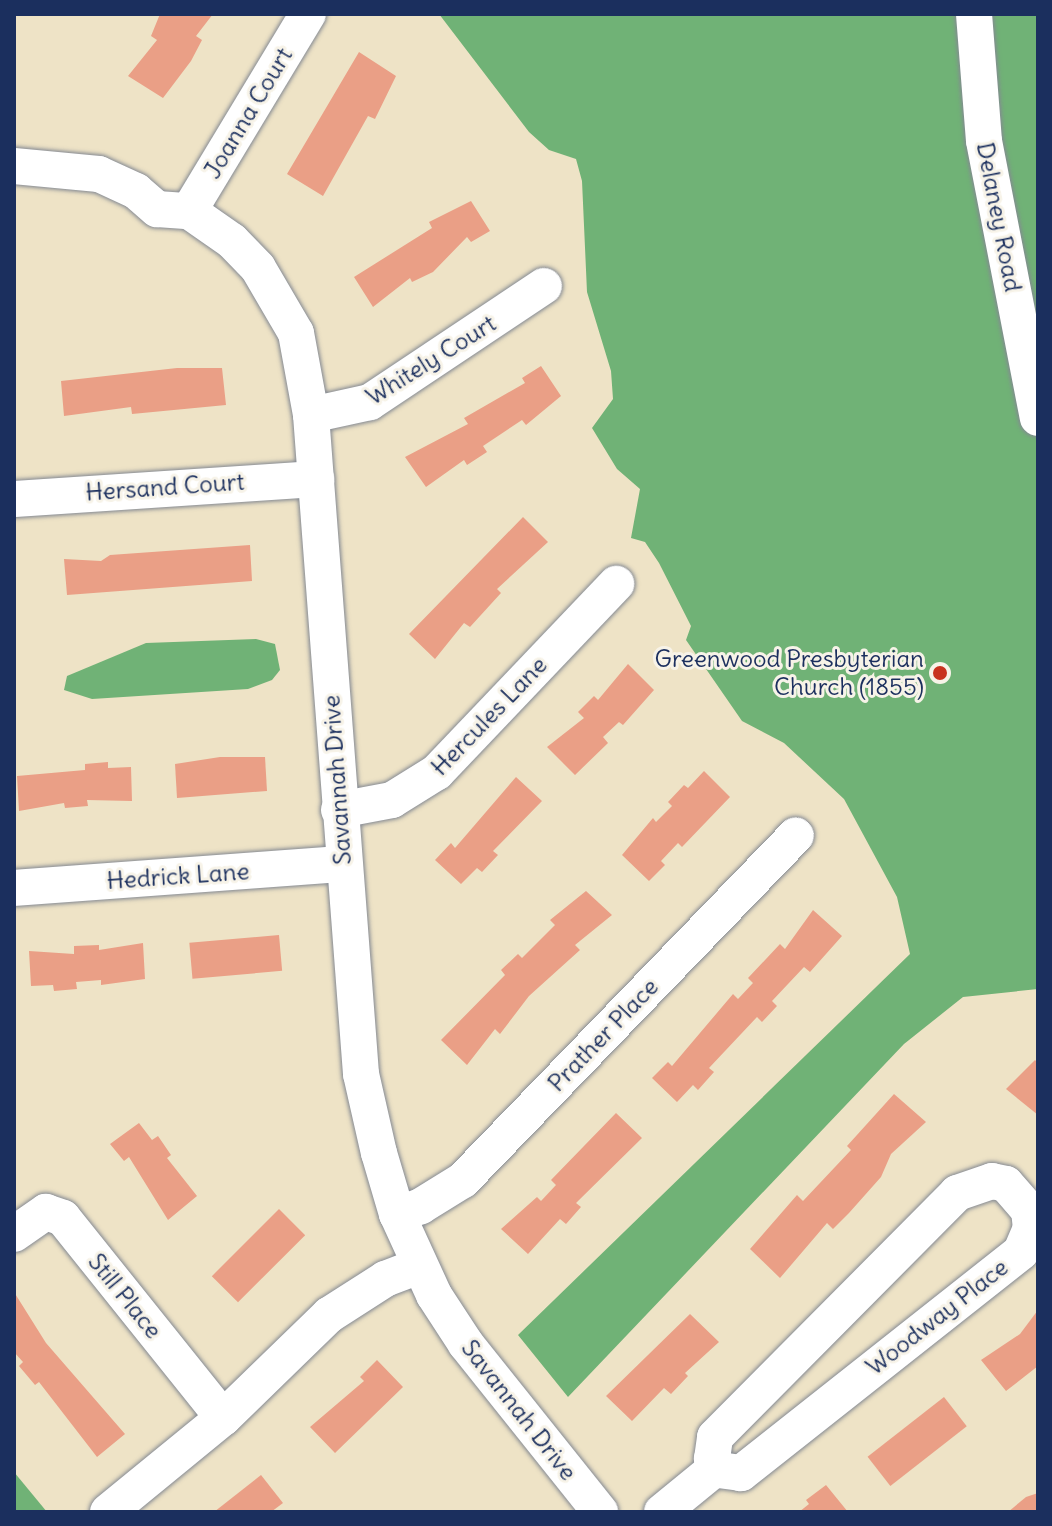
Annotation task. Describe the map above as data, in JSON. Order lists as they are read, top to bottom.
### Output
{
  "streets": {
    "street": [
      "Joanna Court",
      "Delaney Road",
      "Whitely Court",
      "Hersand Court",
      "Hercules Lane",
      "Savannah Drive",
      "Hedrick Lane",
      "Prather Place",
      "Still Place",
      "Woodway Place"
    ]
  },
  "crossings": [
    ["Joanna Court", "Savannah Drive"],
    ["Whitely Court", "Savannah Drive"],
    ["Hersand Court", "Savannah Drive"],
    ["Hercules Lane", "Savannah Drive"],
    ["Savannah Drive", "Hedrick Lane"],
    ["Savannah Drive", "Prather Place"]
  ],
  "places": ["Greenwood Presbyterian Church (1855)"]
}
